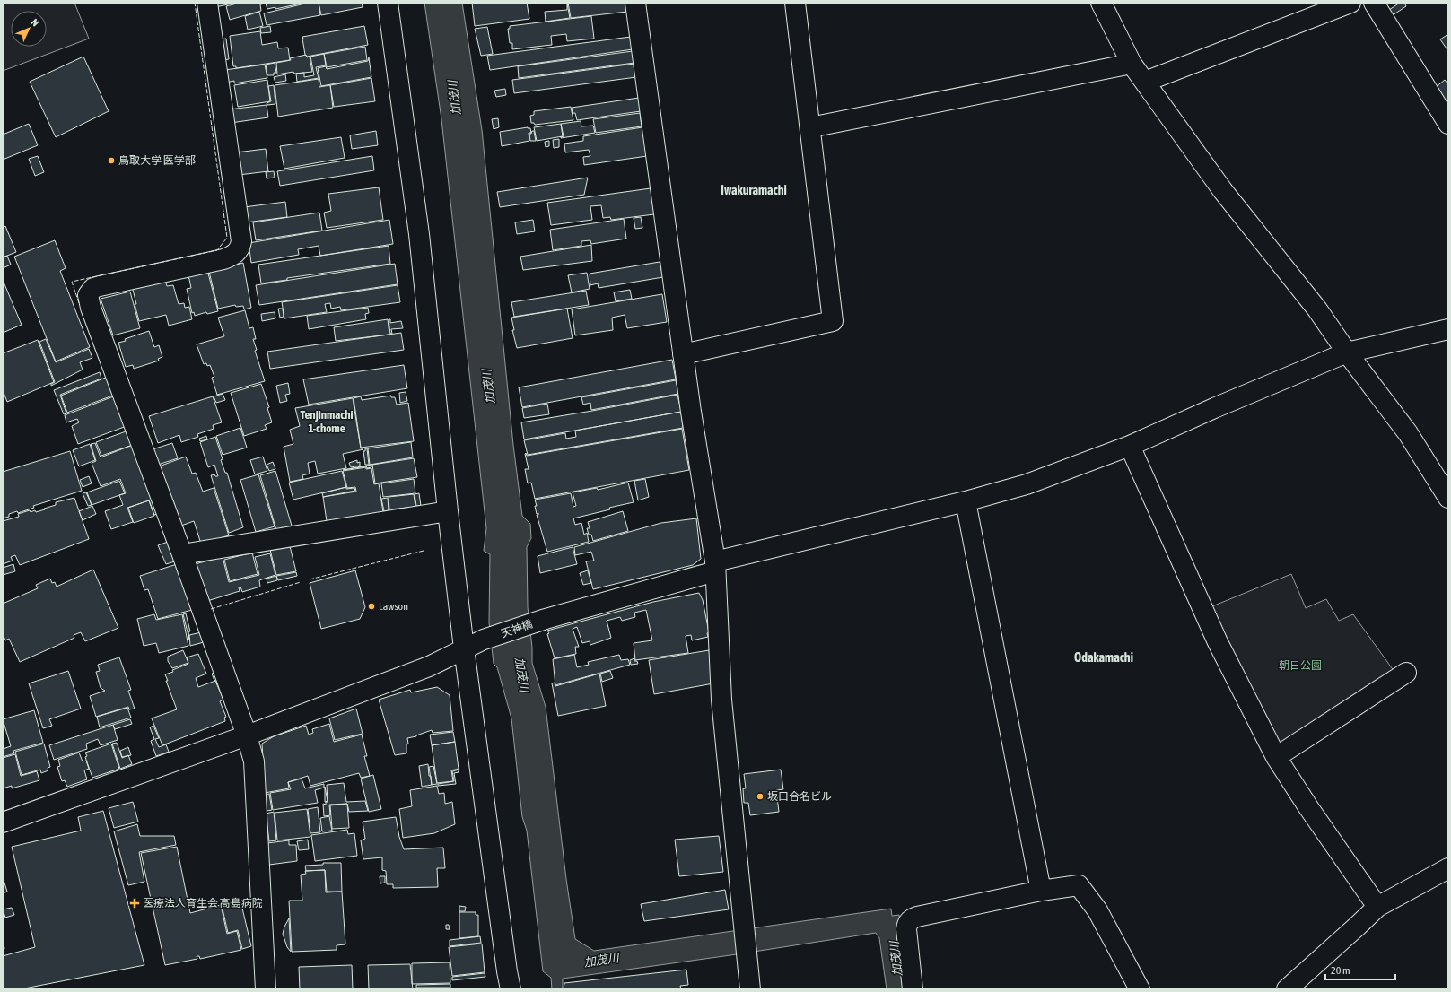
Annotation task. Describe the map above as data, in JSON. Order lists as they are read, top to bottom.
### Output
{
  "streets": {
    "street": ["天神橋"]
  },
  "districts": ["Iwakuramachi", "Tenjinmachi 1-chome", "Odakamachi"],
  "water": ["加茂川"],
  "parks": ["朝日公園"],
  "places": {
    "other": ["鳥取大学 医学部", "Lawson", "坂口合名ビル"],
    "health": ["医療法人育生会 高島病院"]
  },
  "scale_bar": "20 m",
  "north": "top right"
}
